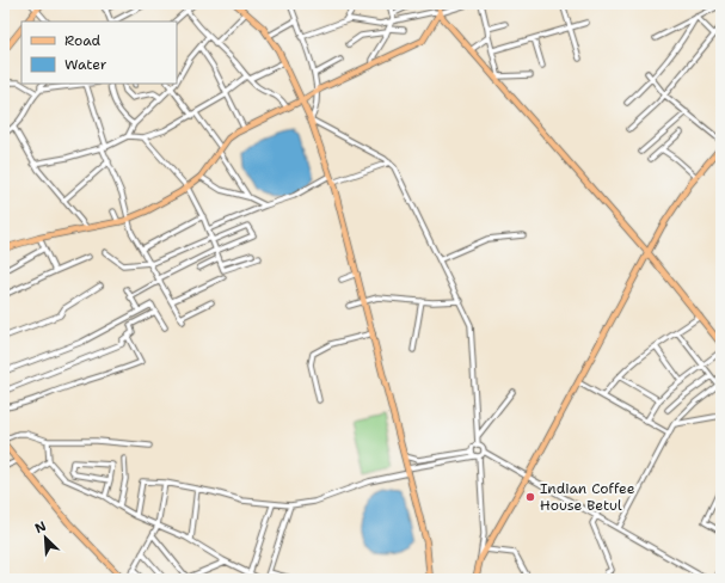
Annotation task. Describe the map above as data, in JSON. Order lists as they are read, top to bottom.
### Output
{
  "places": ["Indian Coffee House Betul"],
  "legend": ["Road", "Water"],
  "north": "top left"
}
